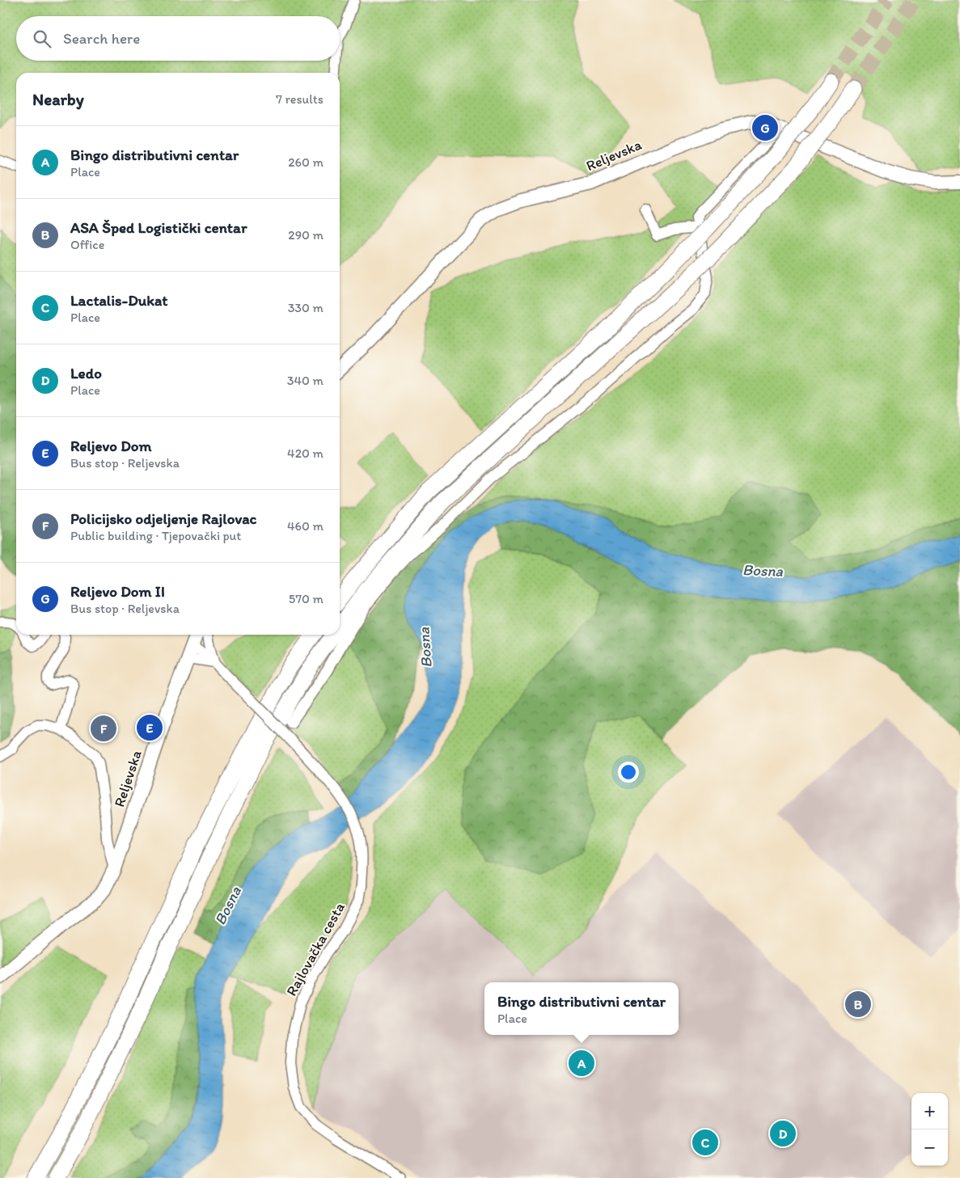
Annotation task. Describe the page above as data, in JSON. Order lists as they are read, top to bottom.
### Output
{
  "streets": {
    "main road": ["Reljevska"],
    "street": ["Rajlovačka cesta"]
  },
  "water": ["Bosna"],
  "page": {
    "search": "Search here",
    "heading": ["Nearby", "7 results"],
    "pins": [
      "G",
      "E",
      "F",
      "B",
      "A",
      "D",
      "C"
    ],
    "list": [
      {
        "mark": "A",
        "name": "Bingo distributivni centar",
        "note": "Place",
        "value": "260 m"
      },
      {
        "mark": "B",
        "name": "ASA Šped Logistički centar",
        "note": "Office",
        "value": "290 m"
      },
      {
        "mark": "C",
        "name": "Lactalis-Dukat",
        "note": "Place",
        "value": "330 m"
      },
      {
        "mark": "D",
        "name": "Ledo",
        "note": "Place",
        "value": "340 m"
      },
      {
        "mark": "E",
        "name": "Reljevo Dom",
        "note": "Bus stop · Reljevska",
        "value": "420 m"
      },
      {
        "mark": "F",
        "name": "Policijsko odjeljenje Rajlovac",
        "note": "Public building · Tjepovački put",
        "value": "460 m"
      },
      {
        "mark": "G",
        "name": "Reljevo Dom II",
        "note": "Bus stop · Reljevska",
        "value": "570 m"
      }
    ],
    "popup": ["Bingo distributivni centar", "Place"],
    "map_buttons": ["+", "−"]
  }
}
